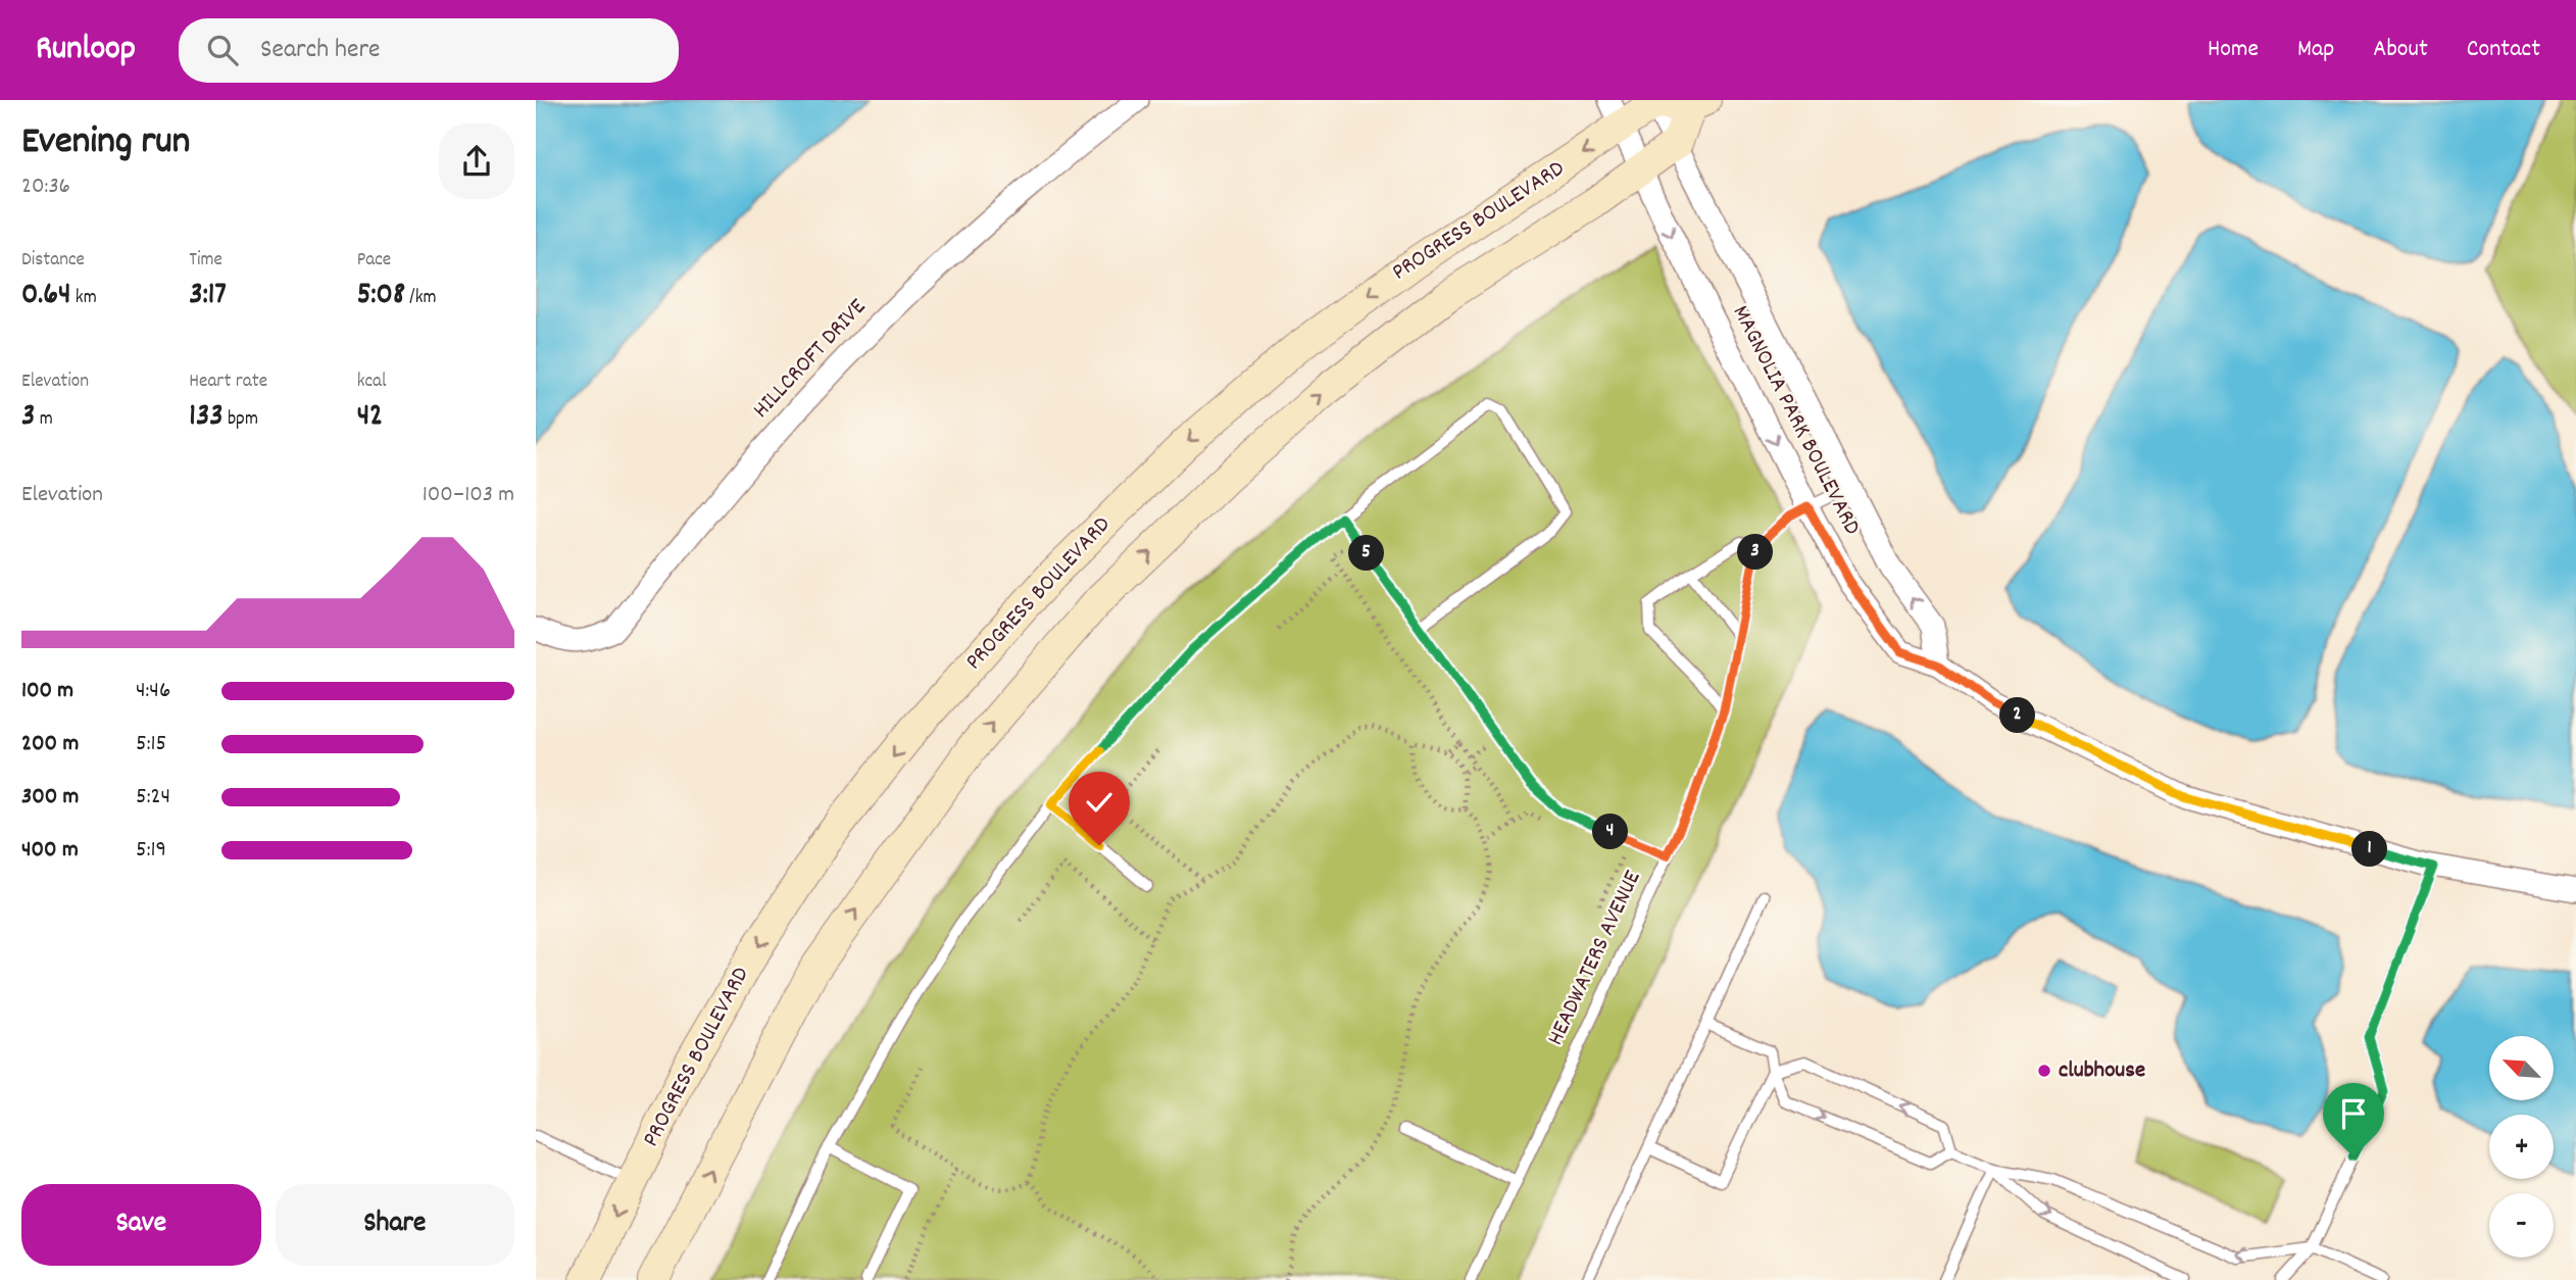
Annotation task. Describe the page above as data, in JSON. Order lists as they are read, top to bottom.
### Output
{
  "streets": {
    "main road": ["PROGRESS BOULEVARD"],
    "street": ["HILLCROFT DRIVE", "MAGNOLIA PARK BOULEVARD"],
    "lane": ["HEADWATERS AVENUE"]
  },
  "crossings": [
    ["PROGRESS BOULEVARD", "MAGNOLIA PARK BOULEVARD"]
  ],
  "places": ["clubhouse"],
  "north": "top left",
  "page": {
    "header": "Runloop",
    "search": "Search here",
    "nav": [
      "Home",
      "Map",
      "About",
      "Contact"
    ],
    "heading": ["Evening run", "20:36"],
    "stats": [
      ["Distance", "0.64 km"],
      ["Time", "3:17"],
      ["Pace", "5:08 /km"],
      ["Elevation", "3 m"],
      ["Heart rate", "133 bpm"],
      ["kcal", "42"]
    ],
    "chart": ["Elevation", "100–103 m"],
    "pins": [
      "3",
      "5",
      "2",
      "4",
      "1"
    ],
    "list": [
      {
        "name": "100 m",
        "note": "4:46"
      },
      {
        "name": "200 m",
        "note": "5:15"
      },
      {
        "name": "300 m",
        "note": "5:24"
      },
      {
        "name": "400 m",
        "note": "5:19"
      }
    ],
    "map_buttons": ["+", "−"],
    "buttons": ["Save", "Share"]
  }
}
